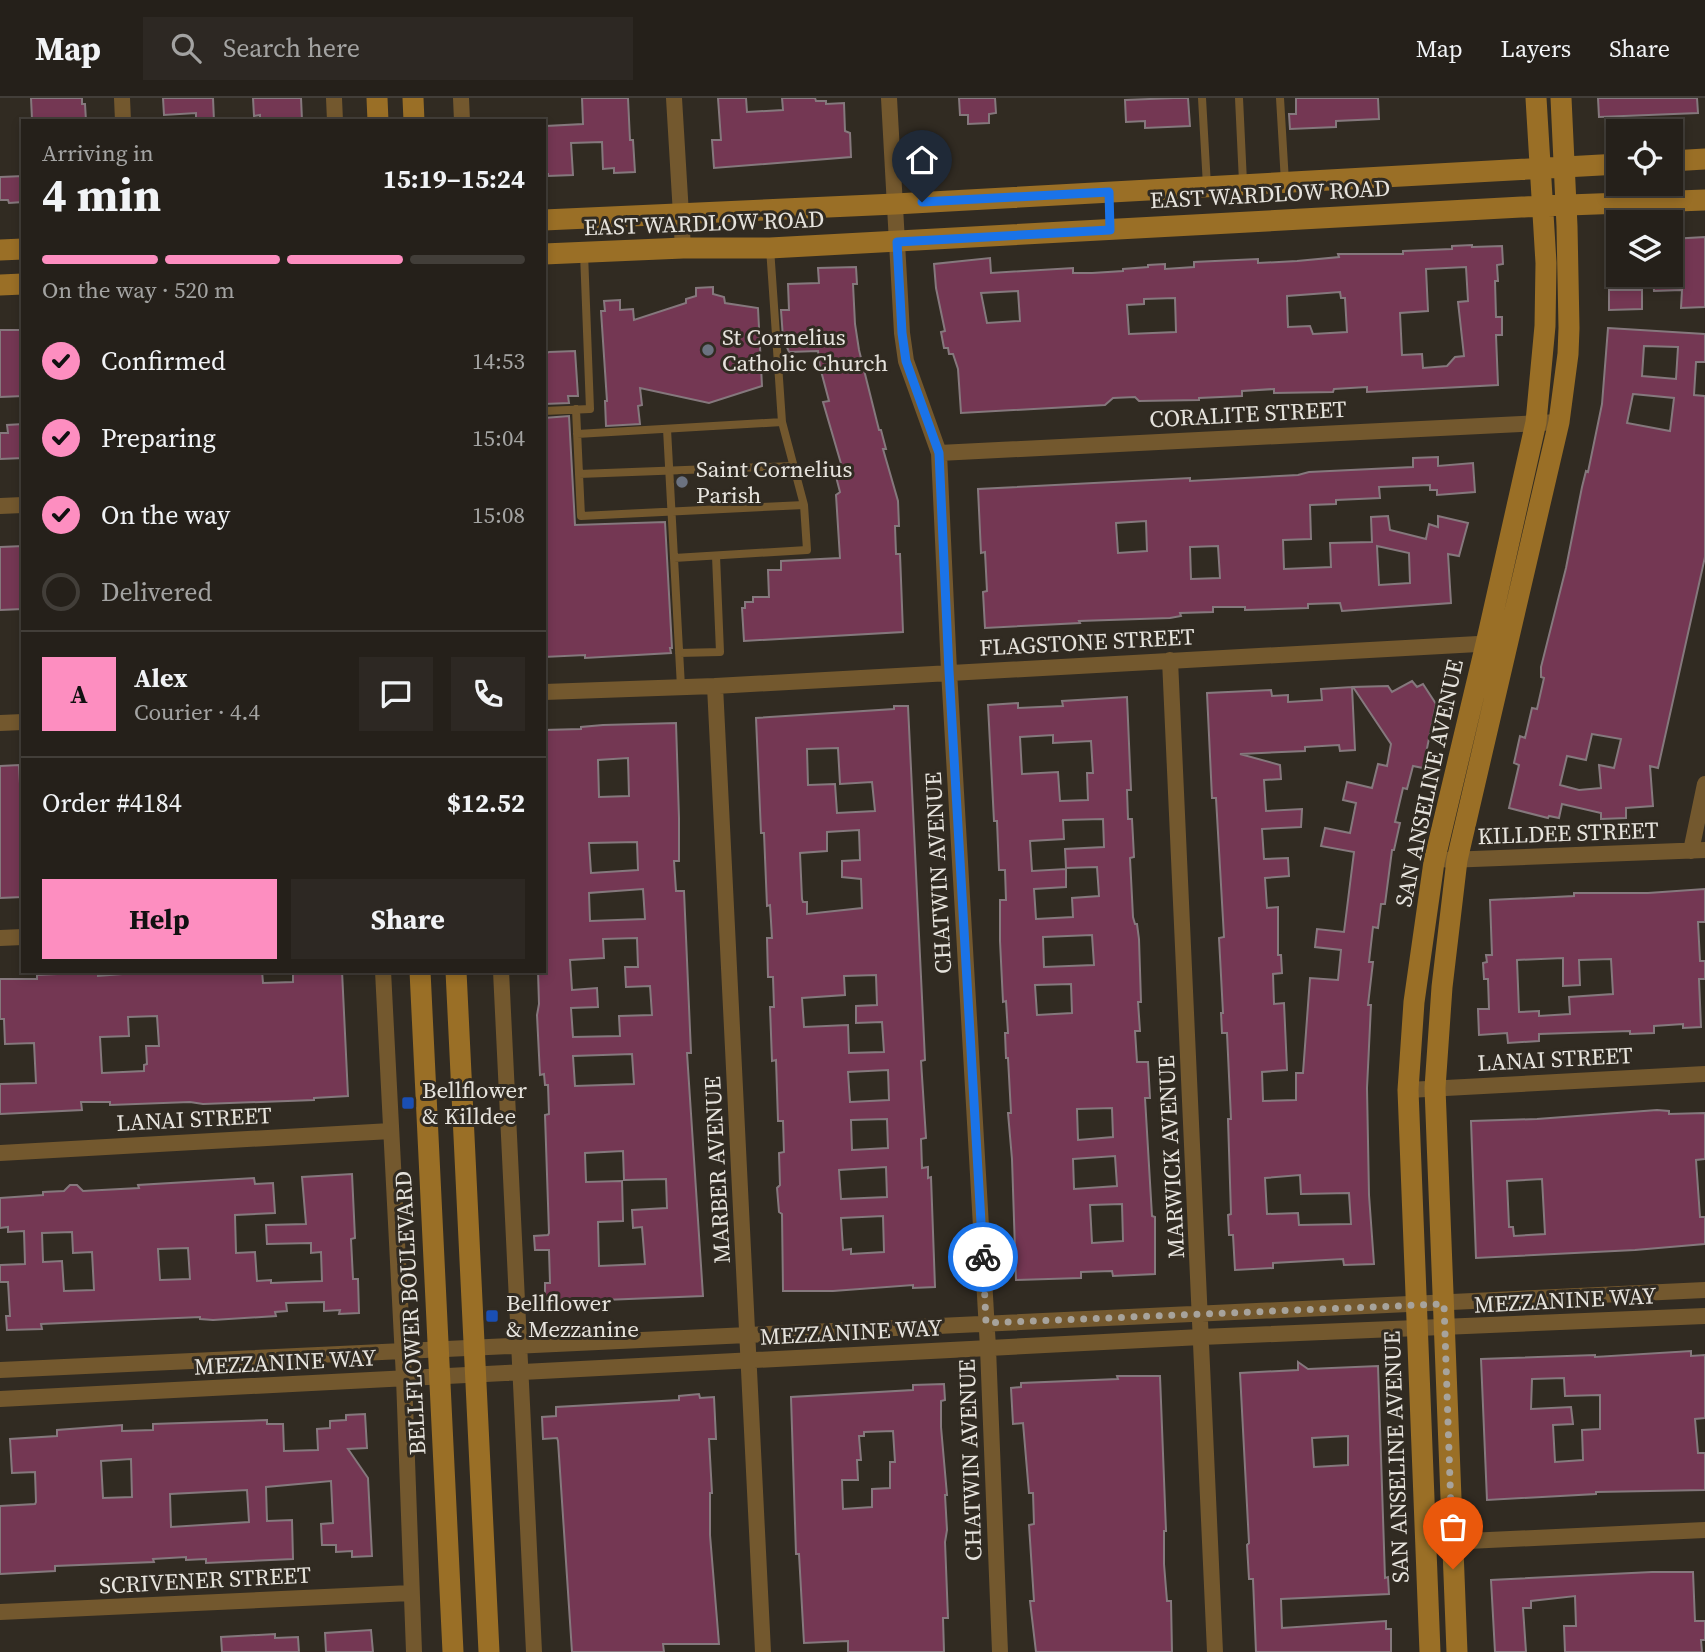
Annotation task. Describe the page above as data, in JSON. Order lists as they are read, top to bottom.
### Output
{
  "streets": {
    "main road": ["EAST WARDLOW ROAD", "SAN ANSELINE AVENUE", "BELLFLOWER BOULEVARD"],
    "street": [
      "CORALITE STREET",
      "FLAGSTONE STREET",
      "KILLDEE STREET",
      "CHATWIN AVENUE",
      "LANAI STREET",
      "MARWICK AVENUE",
      "MARBER AVENUE",
      "MEZZANINE WAY",
      "SCRIVENER STREET"
    ]
  },
  "crossings": [
    ["EAST WARDLOW ROAD", "SAN ANSELINE AVENUE"],
    ["EAST WARDLOW ROAD", "CHATWIN AVENUE"],
    ["CORALITE STREET", "SAN ANSELINE AVENUE"],
    ["CORALITE STREET", "CHATWIN AVENUE"],
    ["FLAGSTONE STREET", "SAN ANSELINE AVENUE"],
    ["FLAGSTONE STREET", "CHATWIN AVENUE"],
    ["FLAGSTONE STREET", "MARWICK AVENUE"],
    ["FLAGSTONE STREET", "MARBER AVENUE"],
    ["SAN ANSELINE AVENUE", "KILLDEE STREET"],
    ["SAN ANSELINE AVENUE", "LANAI STREET"],
    ["SAN ANSELINE AVENUE", "MEZZANINE WAY"],
    ["CHATWIN AVENUE", "MEZZANINE WAY"],
    ["LANAI STREET", "BELLFLOWER BOULEVARD"],
    ["MARWICK AVENUE", "MEZZANINE WAY"],
    ["MARBER AVENUE", "MEZZANINE WAY"],
    ["MEZZANINE WAY", "BELLFLOWER BOULEVARD"],
    ["BELLFLOWER BOULEVARD", "SCRIVENER STREET"]
  ],
  "places": {
    "other": ["St Cornelius Catholic Church", "Saint Cornelius Parish"],
    "transit": ["Bellflower & Killdee", "Bellflower & Mezzanine"]
  },
  "page": {
    "header": "Map",
    "search": "Search here",
    "nav": ["Map", "Layers", "Share"],
    "heading": ["4 min", "Arriving in", "15:19–15:24"],
    "panel": [
      "Alex",
      "Courier · 4.4",
      "Order #4184",
      "$12.52"
    ],
    "bar": "On the way · 520 m",
    "list": [
      ["Confirmed", "14:53"],
      ["Preparing", "15:04"],
      ["On the way", "15:08"],
      "Delivered"
    ],
    "round": "A",
    "buttons": ["Help", "Share"]
  }
}
